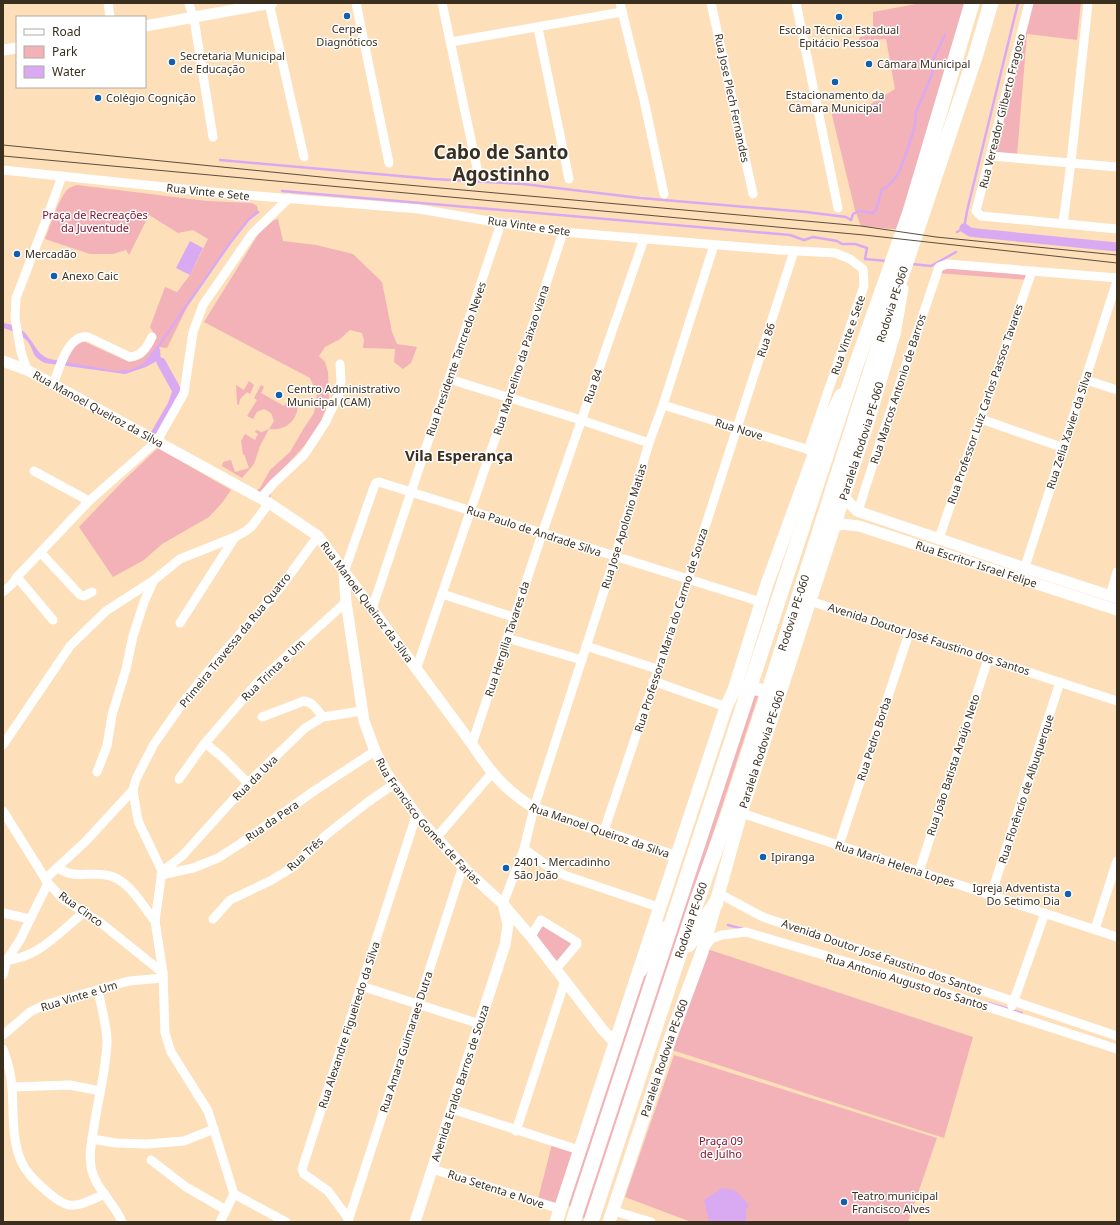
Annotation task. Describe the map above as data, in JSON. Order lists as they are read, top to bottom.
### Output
{
  "streets": {
    "highway": ["Rodovia PE-060"],
    "main road": ["Paralela Rodovia PE-060"],
    "street": [
      "Rua Jose Plech Fernandes",
      "Rua Vereador Gilberto Fragoso",
      "Rua Vinte e Sete",
      "Rua 86",
      "Rua Presidente Tancredo Neves",
      "Rua Marcelino da Paixao viana",
      "Rua 84",
      "Rua Marcos Antonio de Barros",
      "Rua Professor Luiz Carlos Passos Tavares",
      "Rua Manoel Queiroz da Silva",
      "Rua Nove",
      "Rua Zelia Xavier da Silva",
      "Rua Jose Apolonio Matias",
      "Rua Paulo de Andrade Silva",
      "Rua Escritor Israel Felipe",
      "Rua Professora Maria do Carmo de Souza",
      "Rua Hergilia Tavares da",
      "Avenida Doutor José Faustino dos Santos",
      "Primeira Travessa da Rua Quatro",
      "Rua Trinta e Um",
      "Rua Pedro Borba",
      "Rua João Batista Araújo Neto",
      "Rua da Uva",
      "Rua Florêncio de Albuquerque",
      "Rua Francisco Gomes de Farias",
      "Rua da Pera",
      "Rua Três",
      "Rua Maria Helena Lopes",
      "Rua Cinco",
      "Rua Antonio Augusto dos Santos",
      "Rua Vinte e Um",
      "Rua Alexandre Figueiredo da Silva",
      "Rua Amara Guimaraes Dutra",
      "Avenida Eraldo Barros de Souza",
      "Rua Setenta e Nove"
    ]
  },
  "crossings": [
    ["Rua Vinte e Sete", "Rua 86"],
    ["Rua Vinte e Sete", "Rua Presidente Tancredo Neves"],
    ["Rua Vinte e Sete", "Rua Marcelino da Paixao viana"],
    ["Rua Vinte e Sete", "Rua 84"],
    ["Rua Vinte e Sete", "Rua Nove"],
    ["Rua Vinte e Sete", "Rua Jose Apolonio Matias"],
    ["Rodovia PE-060", "Paralela Rodovia PE-060"],
    ["Rua 86", "Rua Nove"],
    ["Rua 86", "Rua Professora Maria do Carmo de Souza"],
    ["Rua Presidente Tancredo Neves", "Rua Manoel Queiroz da Silva"],
    ["Rua Presidente Tancredo Neves", "Rua Paulo de Andrade Silva"],
    ["Rua Marcelino da Paixao viana", "Rua Manoel Queiroz da Silva"],
    ["Rua Marcelino da Paixao viana", "Rua Paulo de Andrade Silva"],
    ["Rua 84", "Rua Paulo de Andrade Silva"],
    ["Rua 84", "Rua Hergilia Tavares da"],
    ["Rua Marcos Antonio de Barros", "Rua Professor Luiz Carlos Passos Tavares"],
    ["Rua Marcos Antonio de Barros", "Rua Escritor Israel Felipe"],
    ["Rua Professor Luiz Carlos Passos Tavares", "Rua Escritor Israel Felipe"],
    ["Rua Manoel Queiroz da Silva", "Rua Jose Apolonio Matias"],
    ["Rua Manoel Queiroz da Silva", "Rua Paulo de Andrade Silva"],
    ["Rua Manoel Queiroz da Silva", "Rua Professora Maria do Carmo de Souza"],
    ["Rua Manoel Queiroz da Silva", "Rua Hergilia Tavares da"],
    ["Rua Manoel Queiroz da Silva", "Primeira Travessa da Rua Quatro"],
    ["Rua Manoel Queiroz da Silva", "Rua Francisco Gomes de Farias"],
    ["Rua Nove", "Rua Jose Apolonio Matias"],
    ["Rua Nove", "Rua Professora Maria do Carmo de Souza"],
    ["Rua Zelia Xavier da Silva", "Rua Escritor Israel Felipe"],
    ["Paralela Rodovia PE-060", "Rua Escritor Israel Felipe"],
    ["Paralela Rodovia PE-060", "Avenida Doutor José Faustino dos Santos"],
    ["Paralela Rodovia PE-060", "Rua Maria Helena Lopes"],
    ["Paralela Rodovia PE-060", "Rua Antonio Augusto dos Santos"],
    ["Rua Jose Apolonio Matias", "Rua Paulo de Andrade Silva"],
    ["Rua Jose Apolonio Matias", "Rua Francisco Gomes de Farias"],
    ["Rua Jose Apolonio Matias", "Avenida Eraldo Barros de Souza"],
    ["Rua Paulo de Andrade Silva", "Rua Professora Maria do Carmo de Souza"],
    ["Rua Paulo de Andrade Silva", "Rua Hergilia Tavares da"],
    ["Rua Paulo de Andrade Silva", "Rua Francisco Gomes de Farias"],
    ["Avenida Doutor José Faustino dos Santos", "Rua Pedro Borba"],
    ["Avenida Doutor José Faustino dos Santos", "Rua João Batista Araújo Neto"],
    ["Avenida Doutor José Faustino dos Santos", "Rua Florêncio de Albuquerque"],
    ["Avenida Doutor José Faustino dos Santos", "Rua Antonio Augusto dos Santos"],
    ["Rua Trinta e Um", "Rua Francisco Gomes de Farias"],
    ["Rua Pedro Borba", "Rua Maria Helena Lopes"],
    ["Rua João Batista Araújo Neto", "Rua Maria Helena Lopes"],
    ["Rua da Uva", "Rua Francisco Gomes de Farias"],
    ["Rua da Uva", "Rua da Pera"],
    ["Rua Florêncio de Albuquerque", "Rua Maria Helena Lopes"],
    ["Rua Francisco Gomes de Farias", "Rua da Pera"],
    ["Rua Francisco Gomes de Farias", "Rua Três"],
    ["Rua Francisco Gomes de Farias", "Rua Alexandre Figueiredo da Silva"],
    ["Rua Francisco Gomes de Farias", "Rua Amara Guimaraes Dutra"],
    ["Rua Francisco Gomes de Farias", "Avenida Eraldo Barros de Souza"],
    ["Rua Cinco", "Rua Vinte e Um"],
    ["Rua Alexandre Figueiredo da Silva", "Rua Amara Guimaraes Dutra"],
    ["Avenida Eraldo Barros de Souza", "Rua Setenta e Nove"]
  ],
  "districts": ["Cabo de Santo Agostinho", "Vila Esperança"],
  "parks": ["Praça de Recreações da Juventude", "Praça 09 de Julho"],
  "places": [
    "Cerpe Diagnóticos",
    "Escola Técnica Estadual Epitácio Pessoa",
    "Secretaria Municipal de Educação",
    "Câmara Municipal",
    "Estacionamento da Câmara Municipal",
    "Colégio Cognição",
    "Mercadão",
    "Anexo Caic",
    "Centro Administrativo Municipal (CAM)",
    "Ipiranga",
    "2401 - Mercadinho São João",
    "Igreja Adventista Do Setimo Dia",
    "Teatro municipal Francisco Alves"
  ],
  "legend": ["Road", "Park", "Water"]
}
